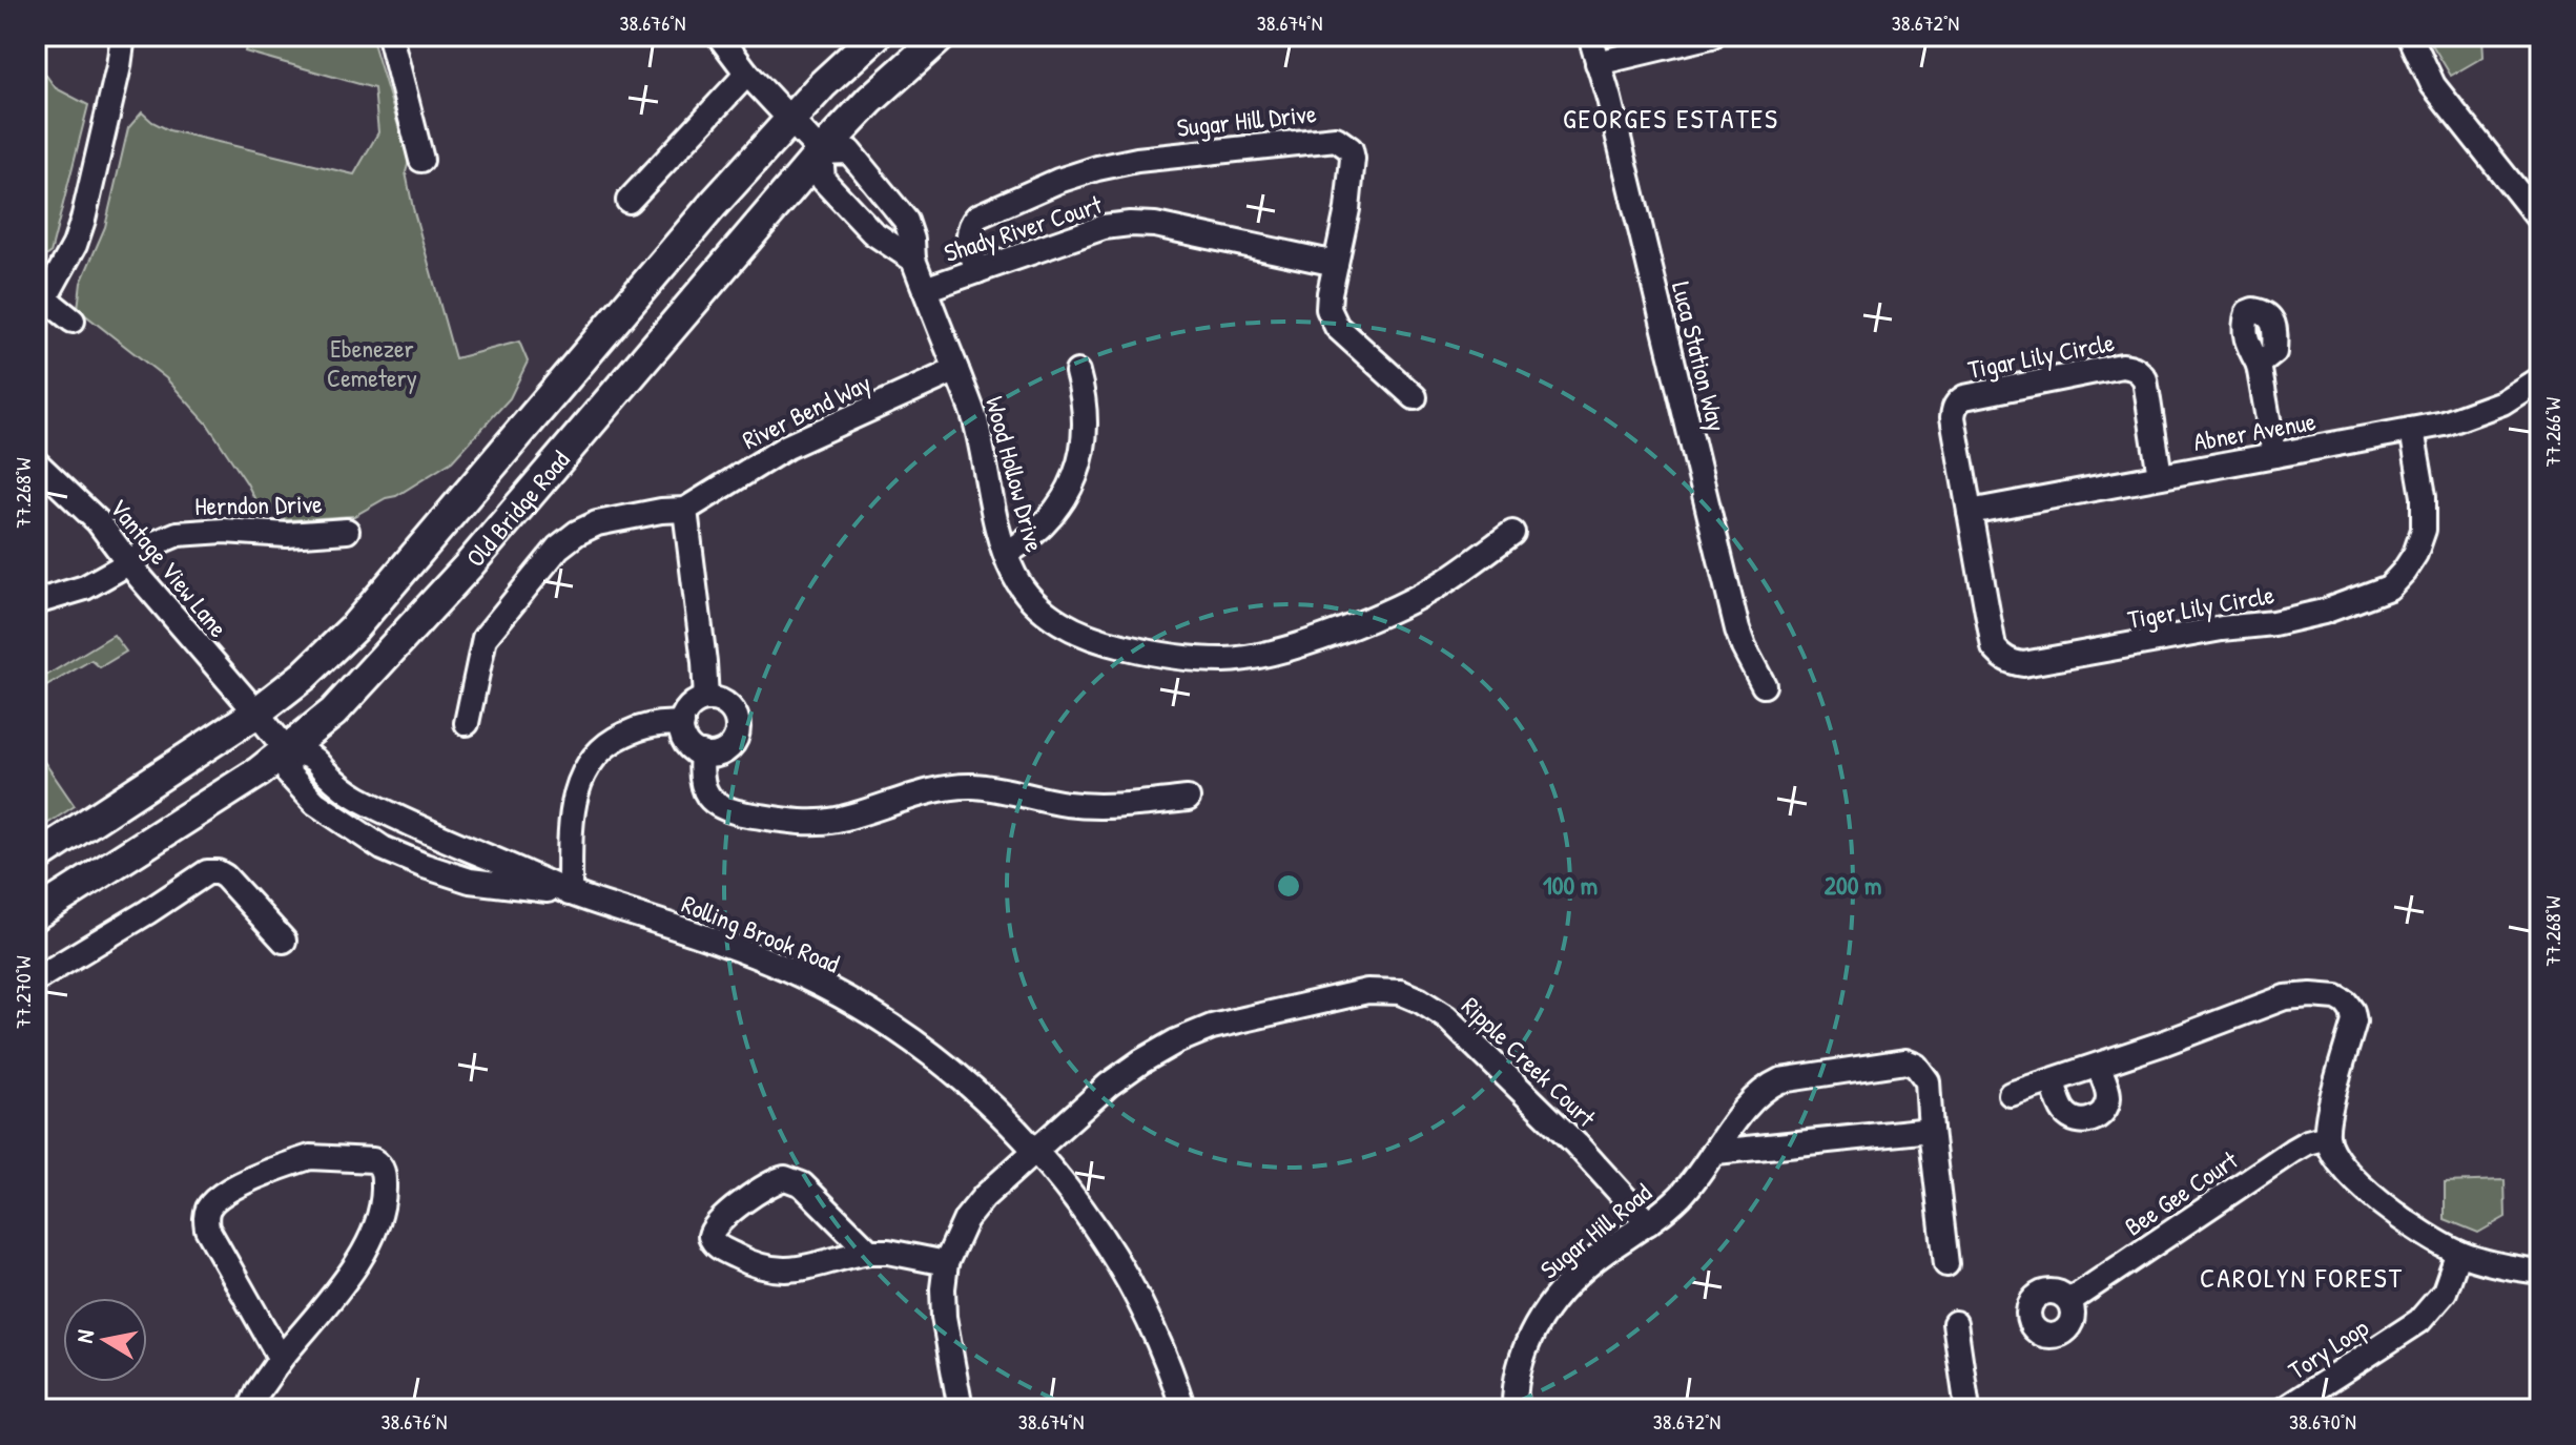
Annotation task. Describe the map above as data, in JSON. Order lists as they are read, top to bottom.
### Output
{
  "streets": {
    "main road": ["Old Bridge Road"],
    "street": [
      "Sugar Hill Drive",
      "Shady River Court",
      "Tigar Lily Circle",
      "Luca Station Way",
      "River Bend Way",
      "Abner Avenue",
      "Wood Hollow Drive",
      "Herndon Drive",
      "Vantage View Lane",
      "Tiger Lily Circle",
      "Rolling Brook Road",
      "Ripple Creek Court",
      "Bee Gee Court",
      "Sugar Hill Road",
      "Tory Loop"
    ]
  },
  "crossings": [
    ["Sugar Hill Drive", "Shady River Court"],
    ["Shady River Court", "Wood Hollow Drive"],
    ["Tigar Lily Circle", "Abner Avenue"],
    ["Tigar Lily Circle", "Tiger Lily Circle"],
    ["River Bend Way", "Wood Hollow Drive"],
    ["Abner Avenue", "Tiger Lily Circle"],
    ["Wood Hollow Drive", "Old Bridge Road"],
    ["Herndon Drive", "Vantage View Lane"],
    ["Old Bridge Road", "Vantage View Lane"],
    ["Old Bridge Road", "Rolling Brook Road"],
    ["Vantage View Lane", "Rolling Brook Road"],
    ["Rolling Brook Road", "Ripple Creek Court"],
    ["Ripple Creek Court", "Sugar Hill Road"]
  ],
  "districts": ["GEORGES ESTATES", "CAROLYN FOREST"],
  "parks": ["Ebenezer Cemetery"],
  "north": "left",
  "coordinates": [
    "38.676°N",
    "38.674°N",
    "38.672°N",
    "77.266°W",
    "77.268°W",
    "77.270°W",
    "38.670°N"
  ],
  "rings": ["100 m", "200 m"]
}
